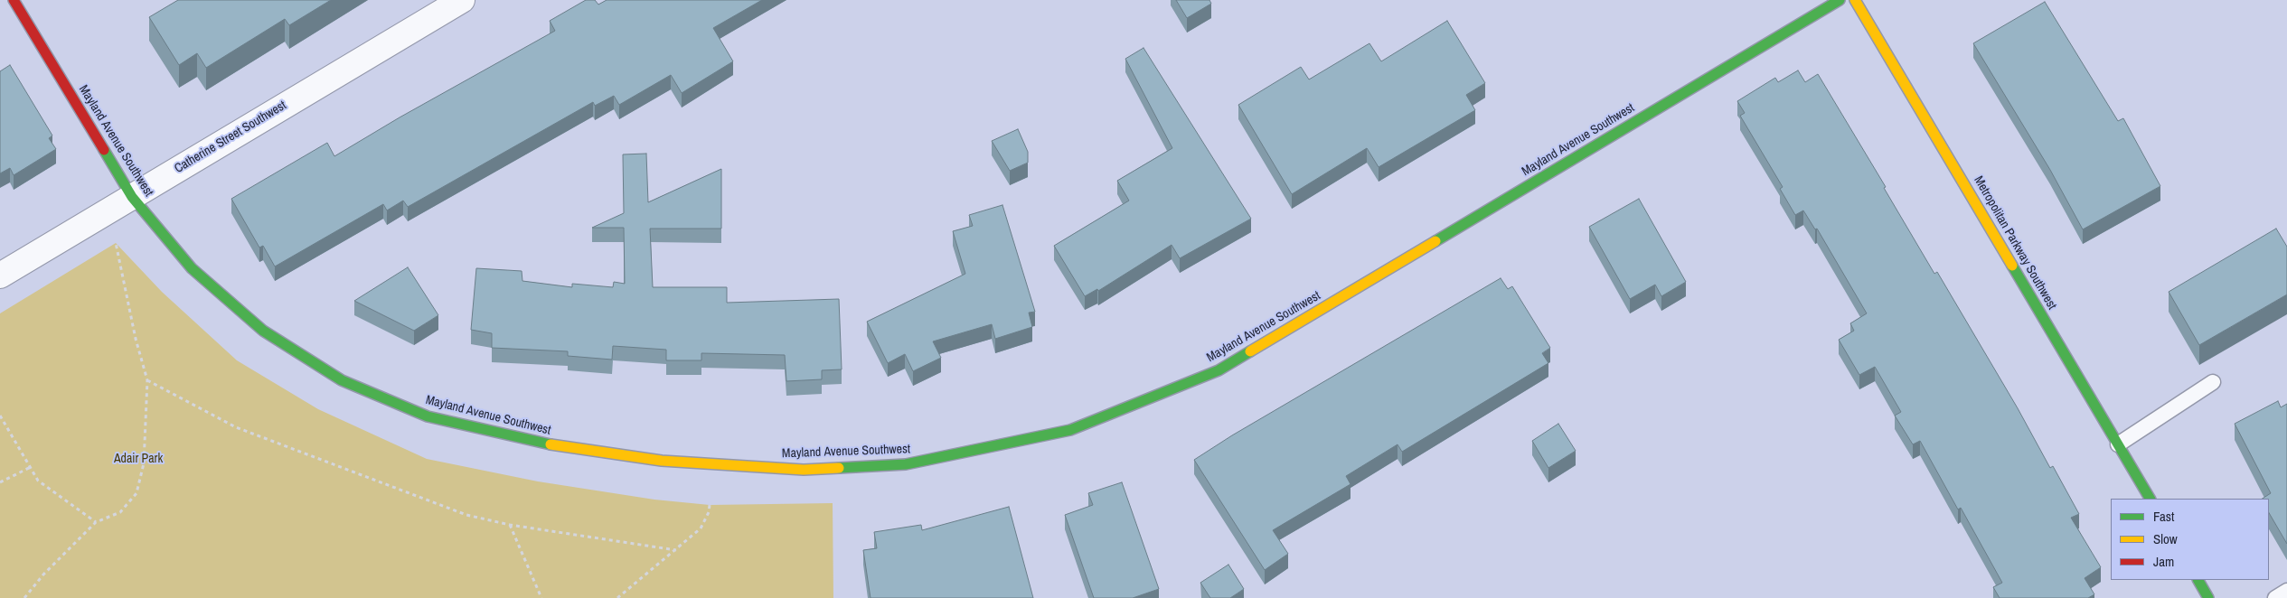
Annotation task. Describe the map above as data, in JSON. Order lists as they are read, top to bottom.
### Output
{
  "streets": {
    "street": ["Catherine Street Southwest", "Mayland Avenue Southwest", "Metropolitan Parkway Southwest"]
  },
  "crossings": [
    ["Catherine Street Southwest", "Mayland Avenue Southwest"]
  ],
  "parks": ["Adair Park"],
  "legend": ["Fast", "Slow", "Jam"]
}
